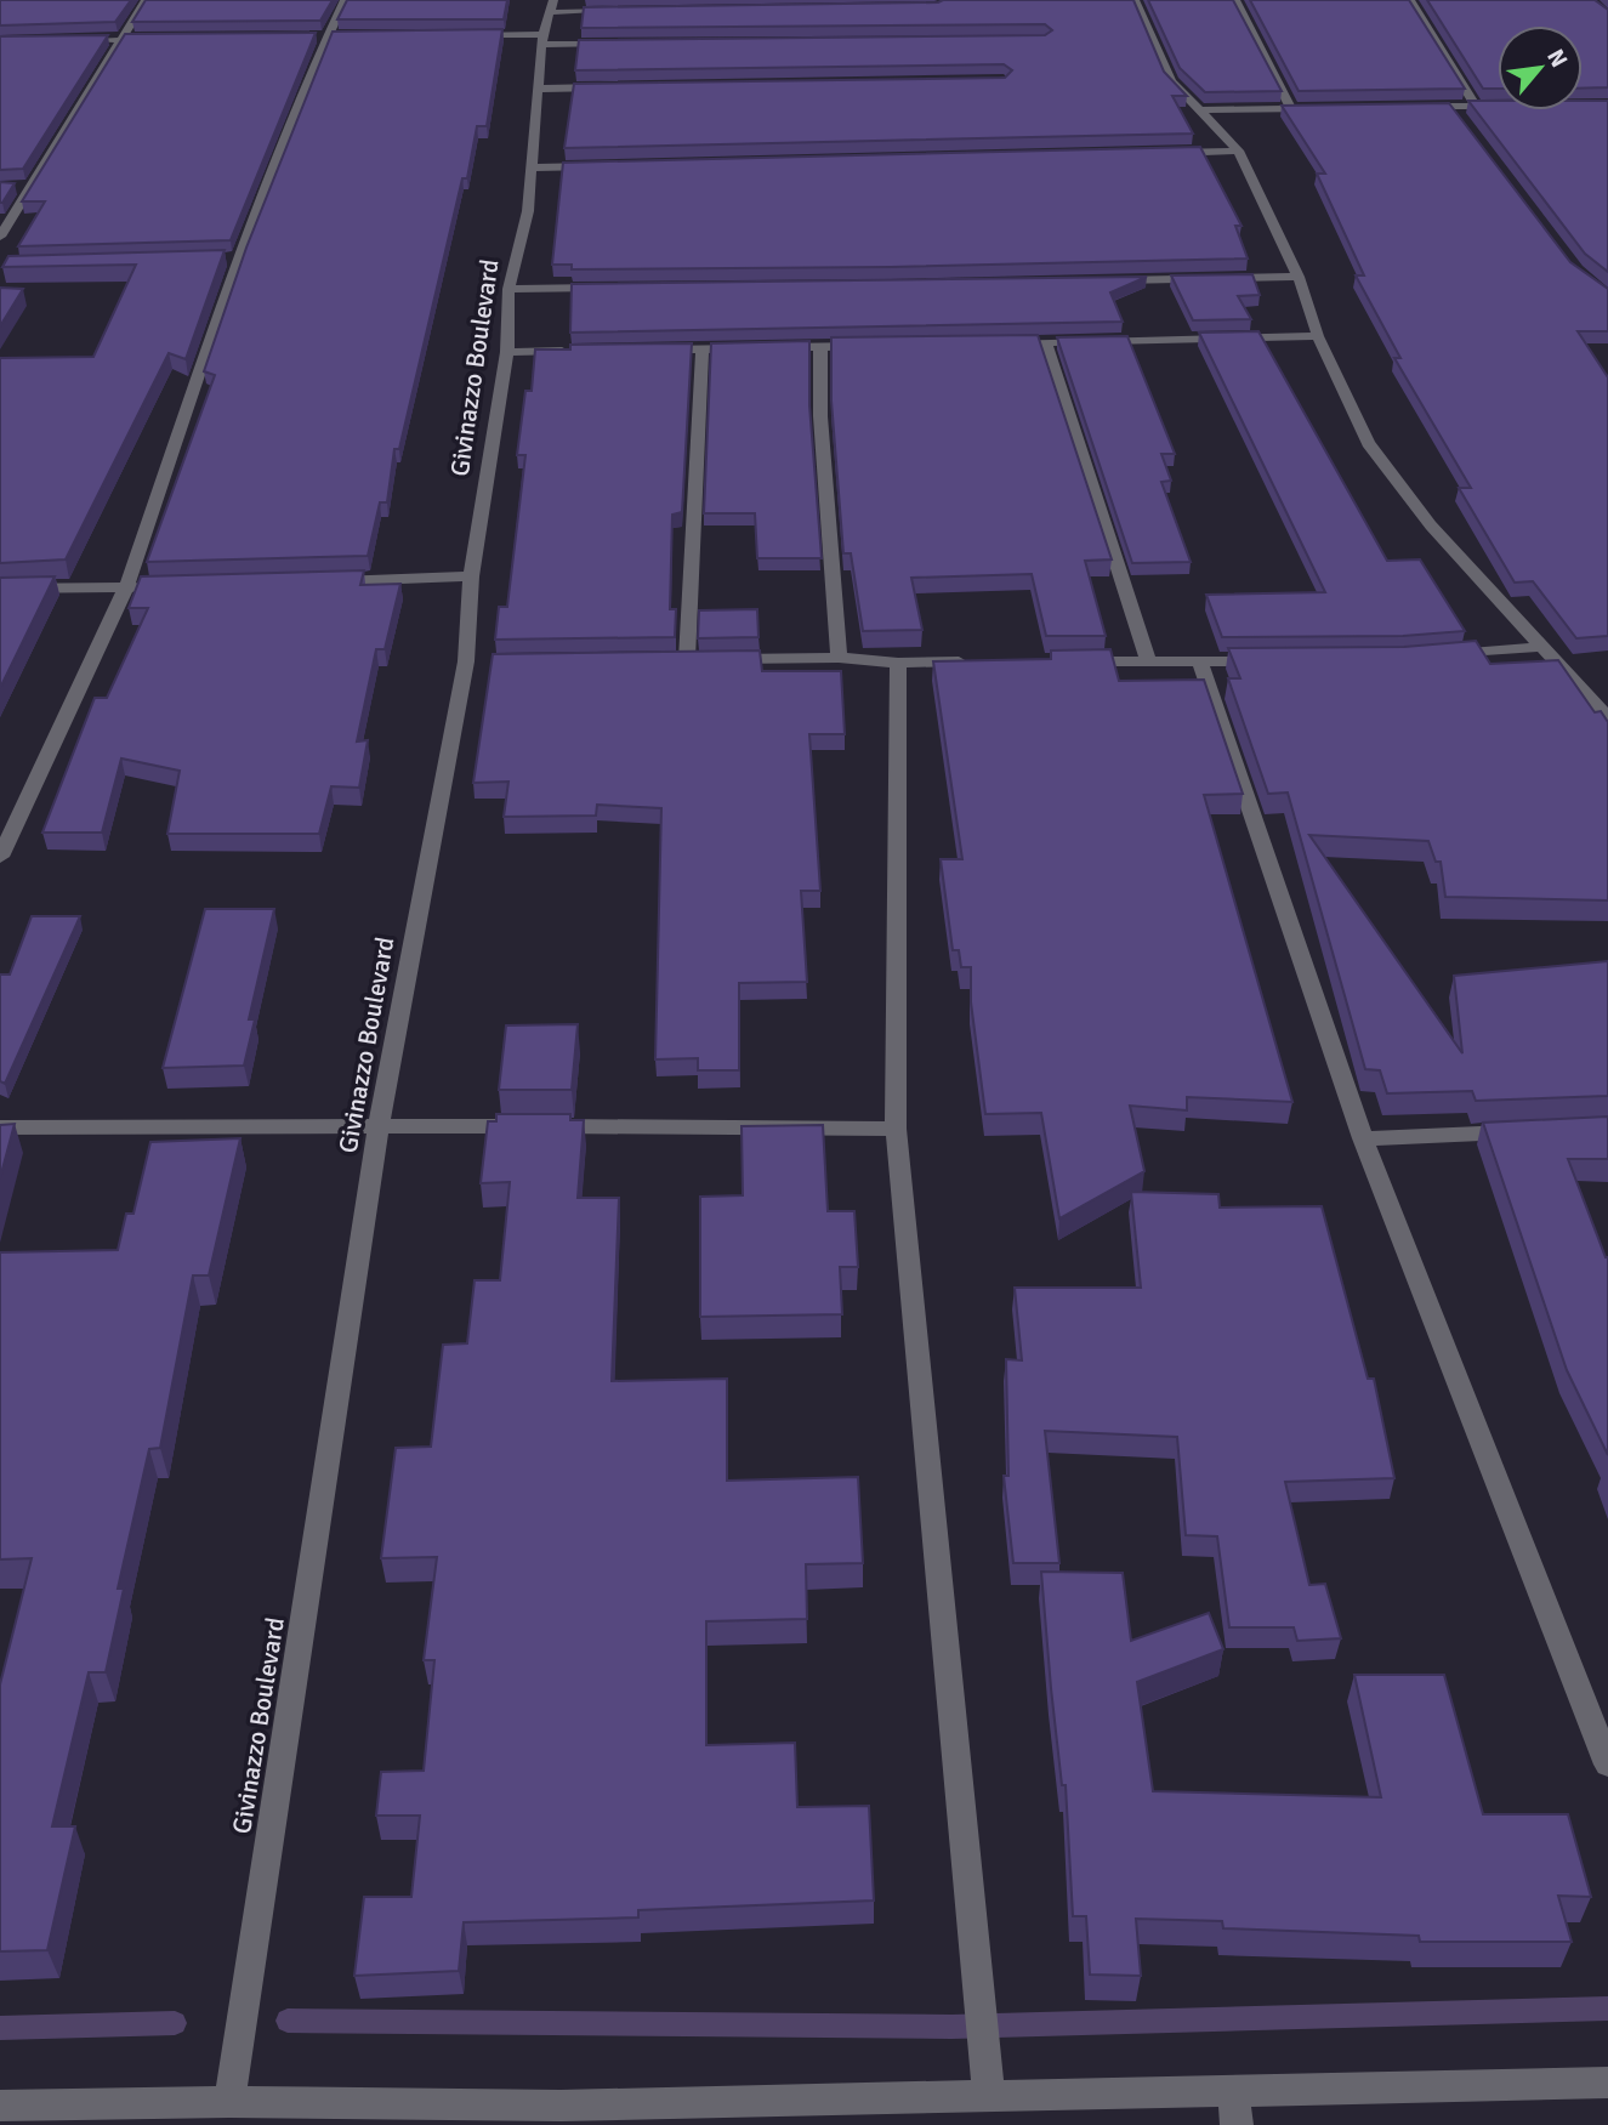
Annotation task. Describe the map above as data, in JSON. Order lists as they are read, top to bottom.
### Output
{
  "streets": {
    "street": ["Givinazzo Boulevard"]
  },
  "north": "top right"
}
